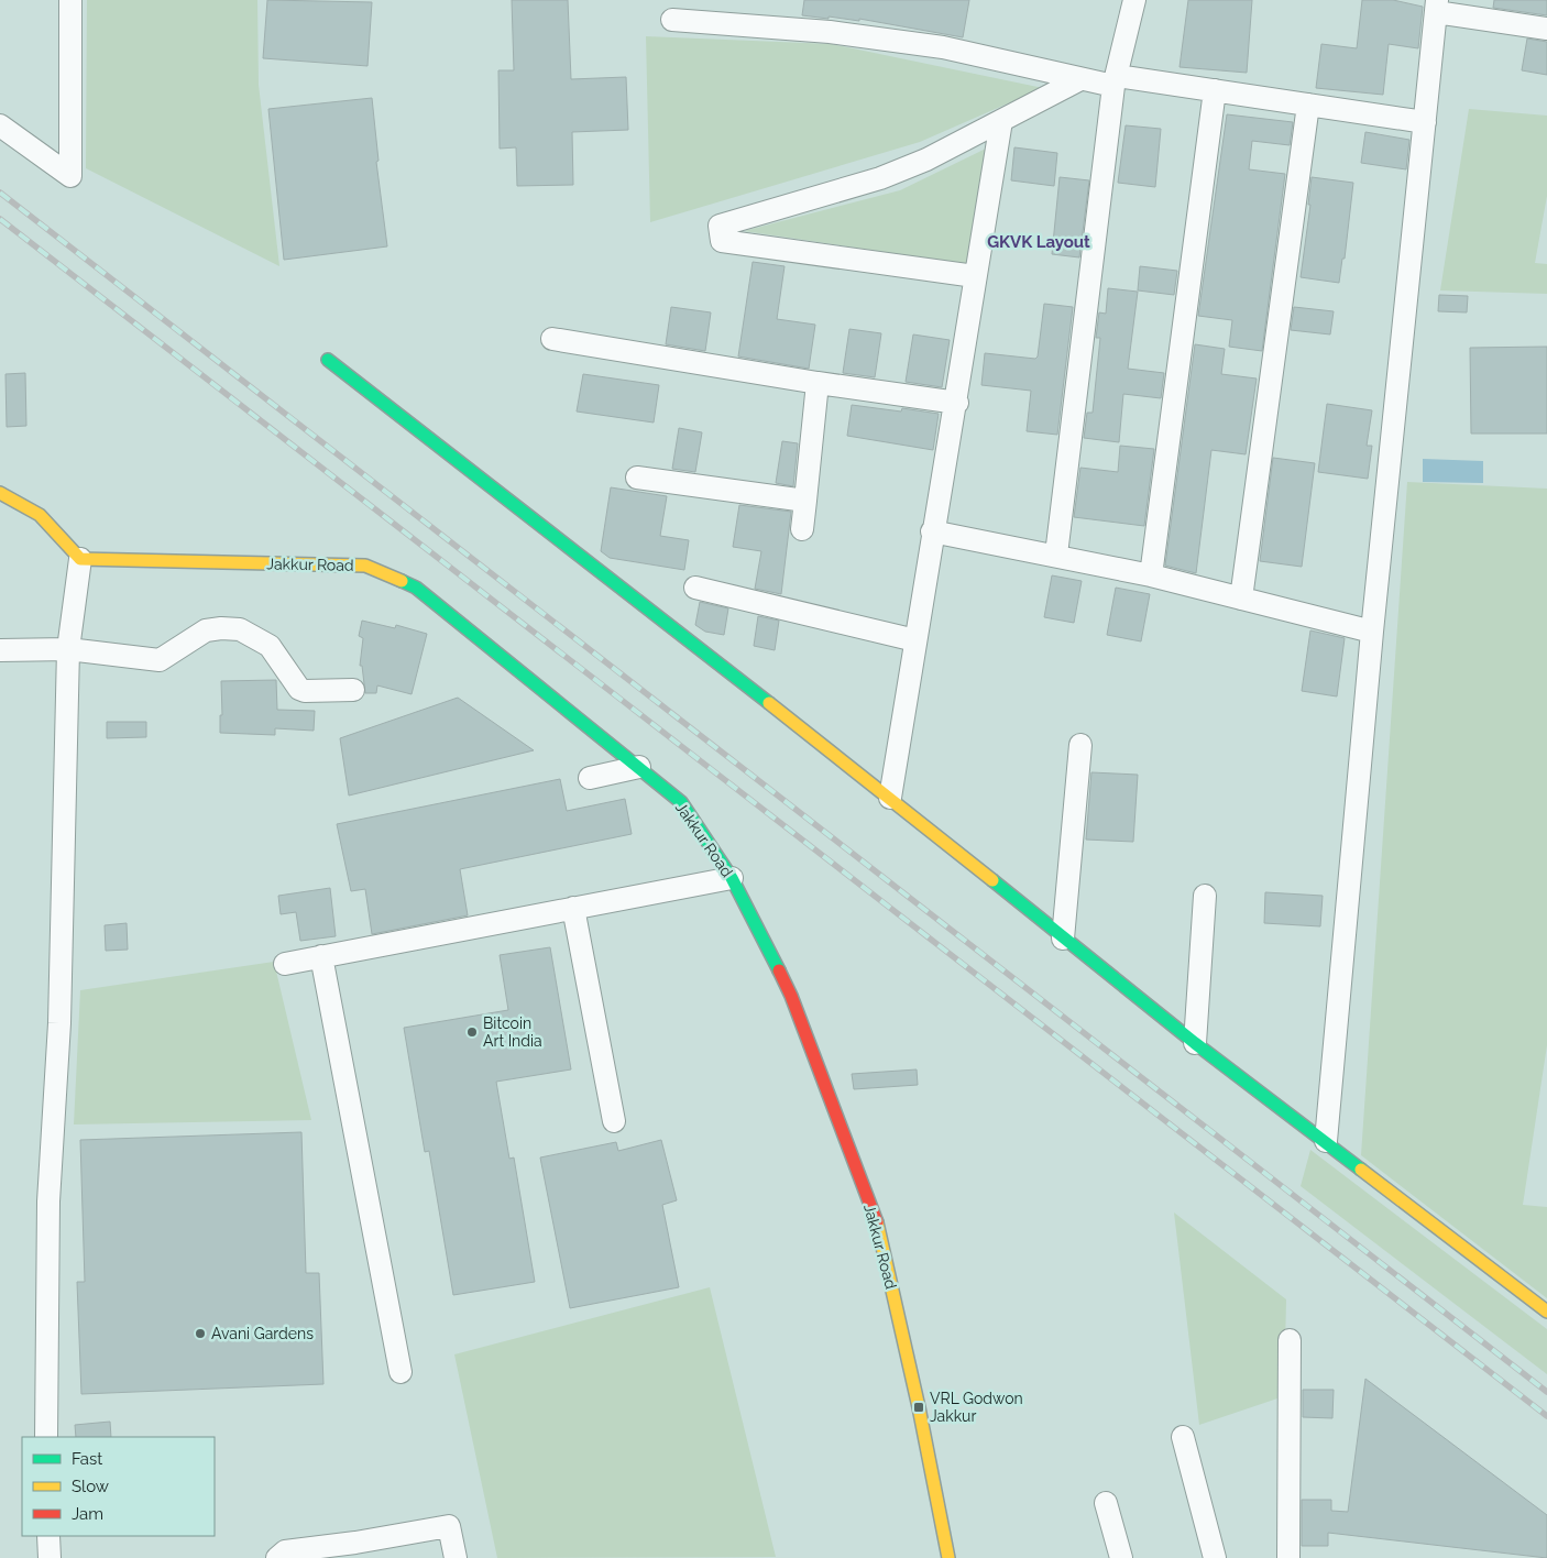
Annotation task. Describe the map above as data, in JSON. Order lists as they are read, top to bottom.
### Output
{
  "streets": {
    "street": ["Jakkur Road"]
  },
  "districts": ["GKVK Layout"],
  "places": {
    "other": ["Bitcoin Art India", "Avani Gardens"],
    "transit": ["VRL Godwon Jakkur"]
  },
  "legend": ["Fast", "Slow", "Jam"]
}
